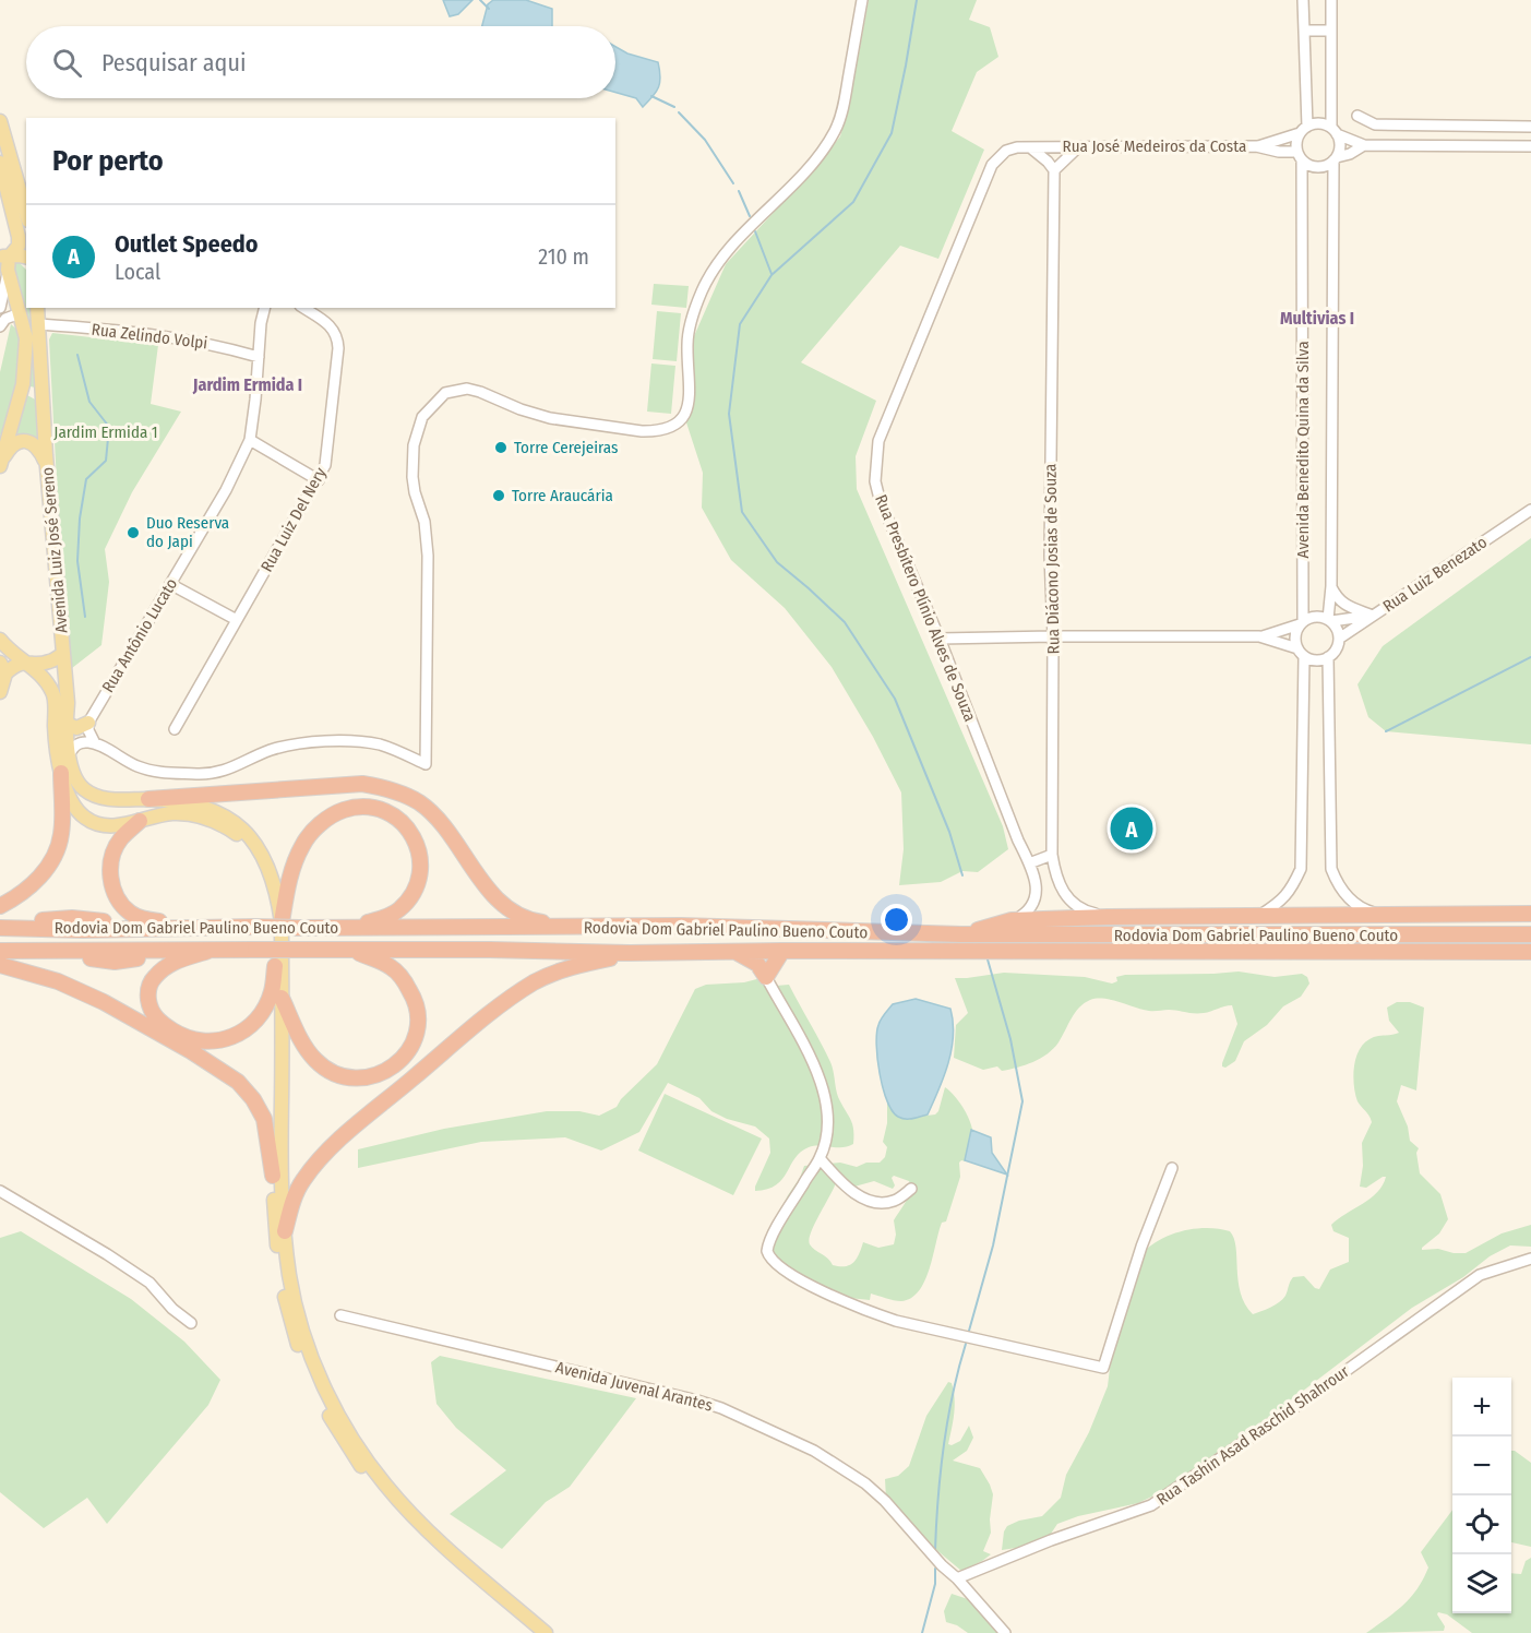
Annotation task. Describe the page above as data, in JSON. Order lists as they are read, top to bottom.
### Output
{
  "streets": {
    "highway": ["Rodovia Dom Gabriel Paulino Bueno Couto"],
    "main road": ["Avenida Luiz José Sereno"],
    "street": [
      "Rua José Medeiros da Costa",
      "Rua Zelindo Volpi",
      "Avenida Benedito Quina da Silva",
      "Rua Luiz Del Nery",
      "Rua Diácono Josias de Souza",
      "Rua Luiz Benezato",
      "Rua Presbítero Plínio Alves de Souza",
      "Rua Antônio Lucato",
      "Avenida Juvenal Arantes",
      "Rua Tashin Asad Raschid Shahrour"
    ]
  },
  "crossings": [
    ["Rua José Medeiros da Costa", "Rua Presbítero Plínio Alves de Souza"],
    ["Rua Zelindo Volpi", "Avenida Luiz José Sereno"],
    ["Rua Zelindo Volpi", "Rua Antônio Lucato"],
    ["Avenida Benedito Quina da Silva", "Rua Luiz Benezato"],
    ["Avenida Juvenal Arantes", "Rua Tashin Asad Raschid Shahrour"]
  ],
  "districts": ["Multivias I", "Jardim Ermida I"],
  "parks": ["Jardim Ermida 1"],
  "places": ["Torre Cerejeiras", "Torre Araucária", "Duo Reserva do Japi"],
  "page": {
    "search": "Pesquisar aqui",
    "heading": "Por perto",
    "list": [
      {
        "mark": "A",
        "name": "Outlet Speedo",
        "note": "Local",
        "value": "210 m"
      }
    ],
    "pins": "A",
    "map_buttons": ["+", "−"]
  }
}
